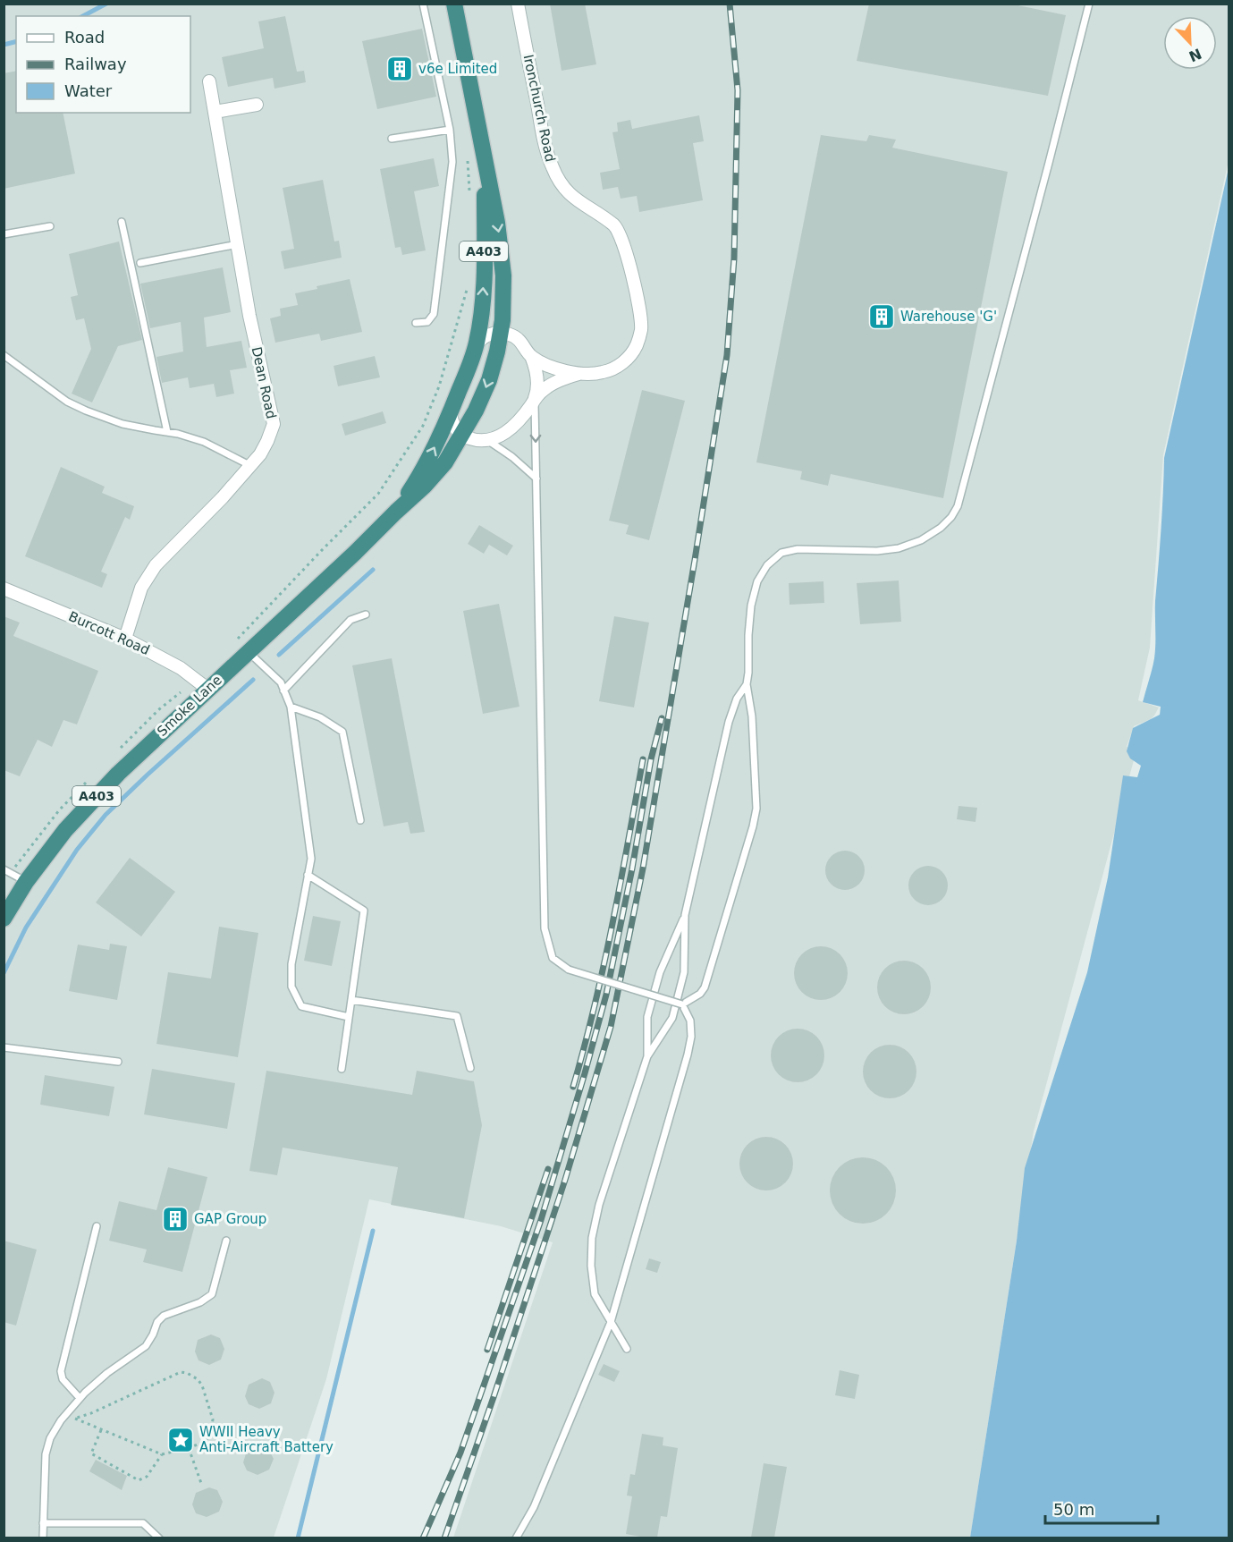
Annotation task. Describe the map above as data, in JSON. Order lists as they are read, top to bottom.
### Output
{
  "streets": {
    "highway": ["A403", "Smoke Lane"],
    "street": ["Ironchurch Road", "Dean Road", "Burcott Road"]
  },
  "crossings": [
    ["Ironchurch Road", "A403"],
    ["A403", "Smoke Lane"],
    ["Dean Road", "Burcott Road"],
    ["Burcott Road", "Smoke Lane"]
  ],
  "places": {
    "building": ["v6e Limited", "Warehouse 'G'", "GAP Group"],
    "place": ["WWII Heavy Anti-Aircraft Battery"]
  },
  "legend": ["Road", "Railway", "Water"],
  "scale_bar": "50 m",
  "north": "bottom right"
}
